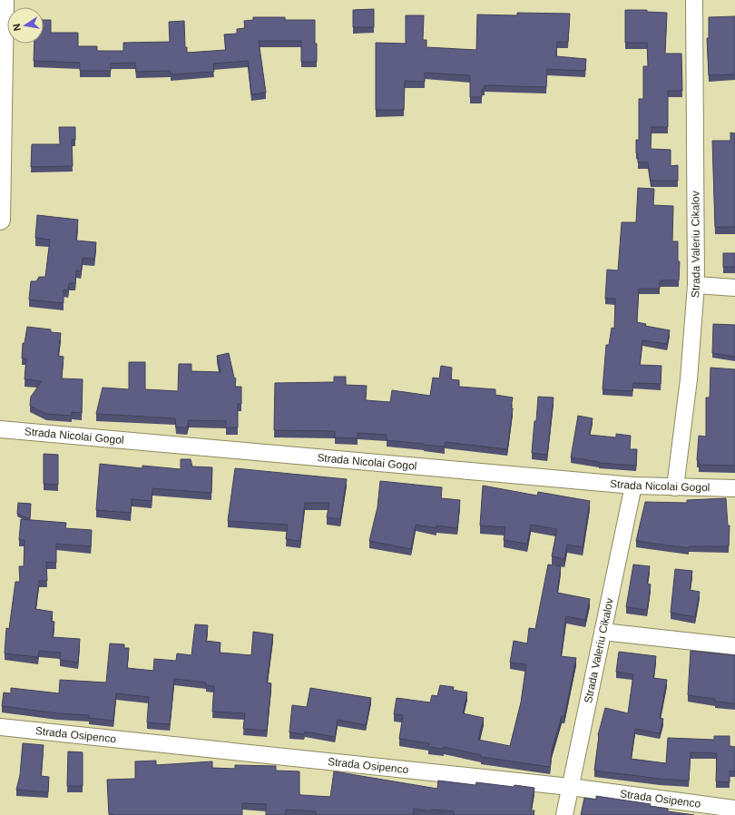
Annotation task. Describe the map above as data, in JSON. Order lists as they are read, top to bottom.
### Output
{
  "streets": {
    "street": ["Strada Valeriu Cikalov", "Strada Nicolai Gogol", "Strada Osipenco"]
  },
  "crossings": [
    ["Strada Valeriu Cikalov", "Strada Nicolai Gogol"],
    ["Strada Valeriu Cikalov", "Strada Osipenco"]
  ],
  "north": "left"
}
